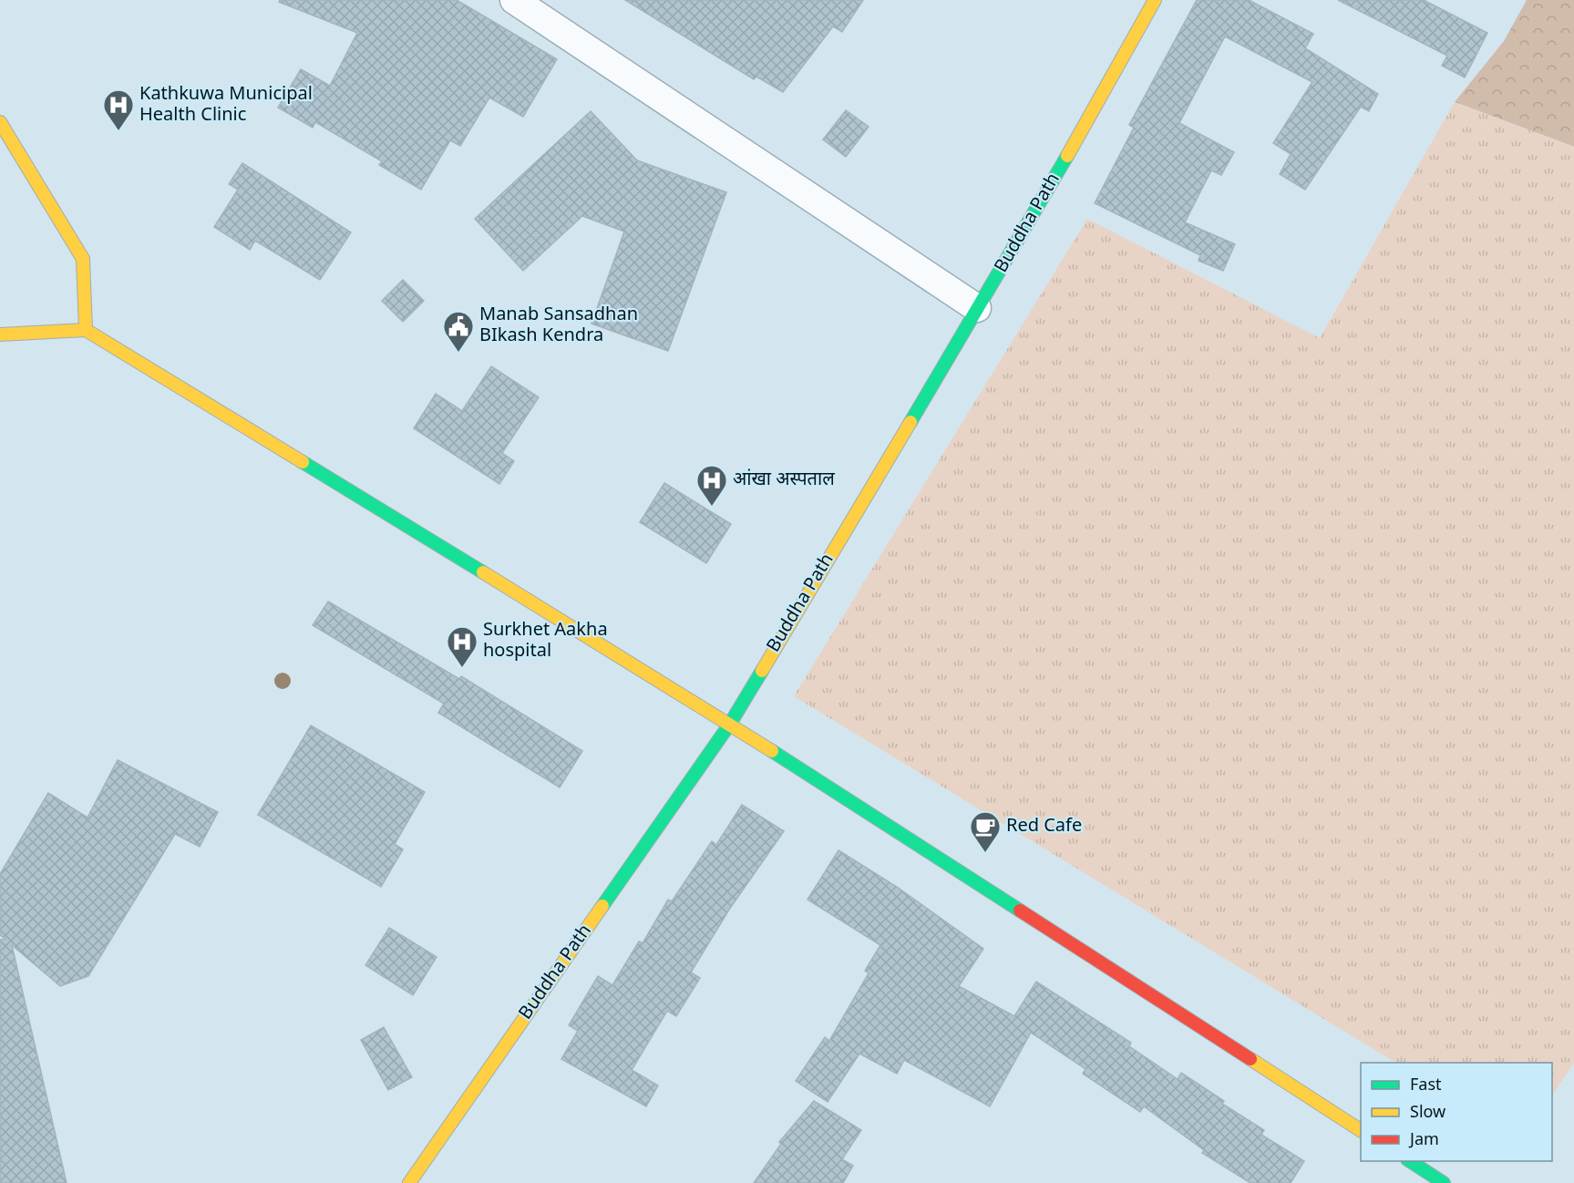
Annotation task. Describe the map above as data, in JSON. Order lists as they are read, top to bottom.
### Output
{
  "streets": {
    "main road": ["Buddha Path"]
  },
  "places": {
    "hospital": ["Kathkuwa Municipal Health Clinic", "आंखा अस्पताल", "Surkhet Aakha hospital"],
    "public building": ["Manab Sansadhan BIkash Kendra"],
    "cafe": ["Red Cafe"]
  },
  "legend": ["Fast", "Slow", "Jam"]
}
